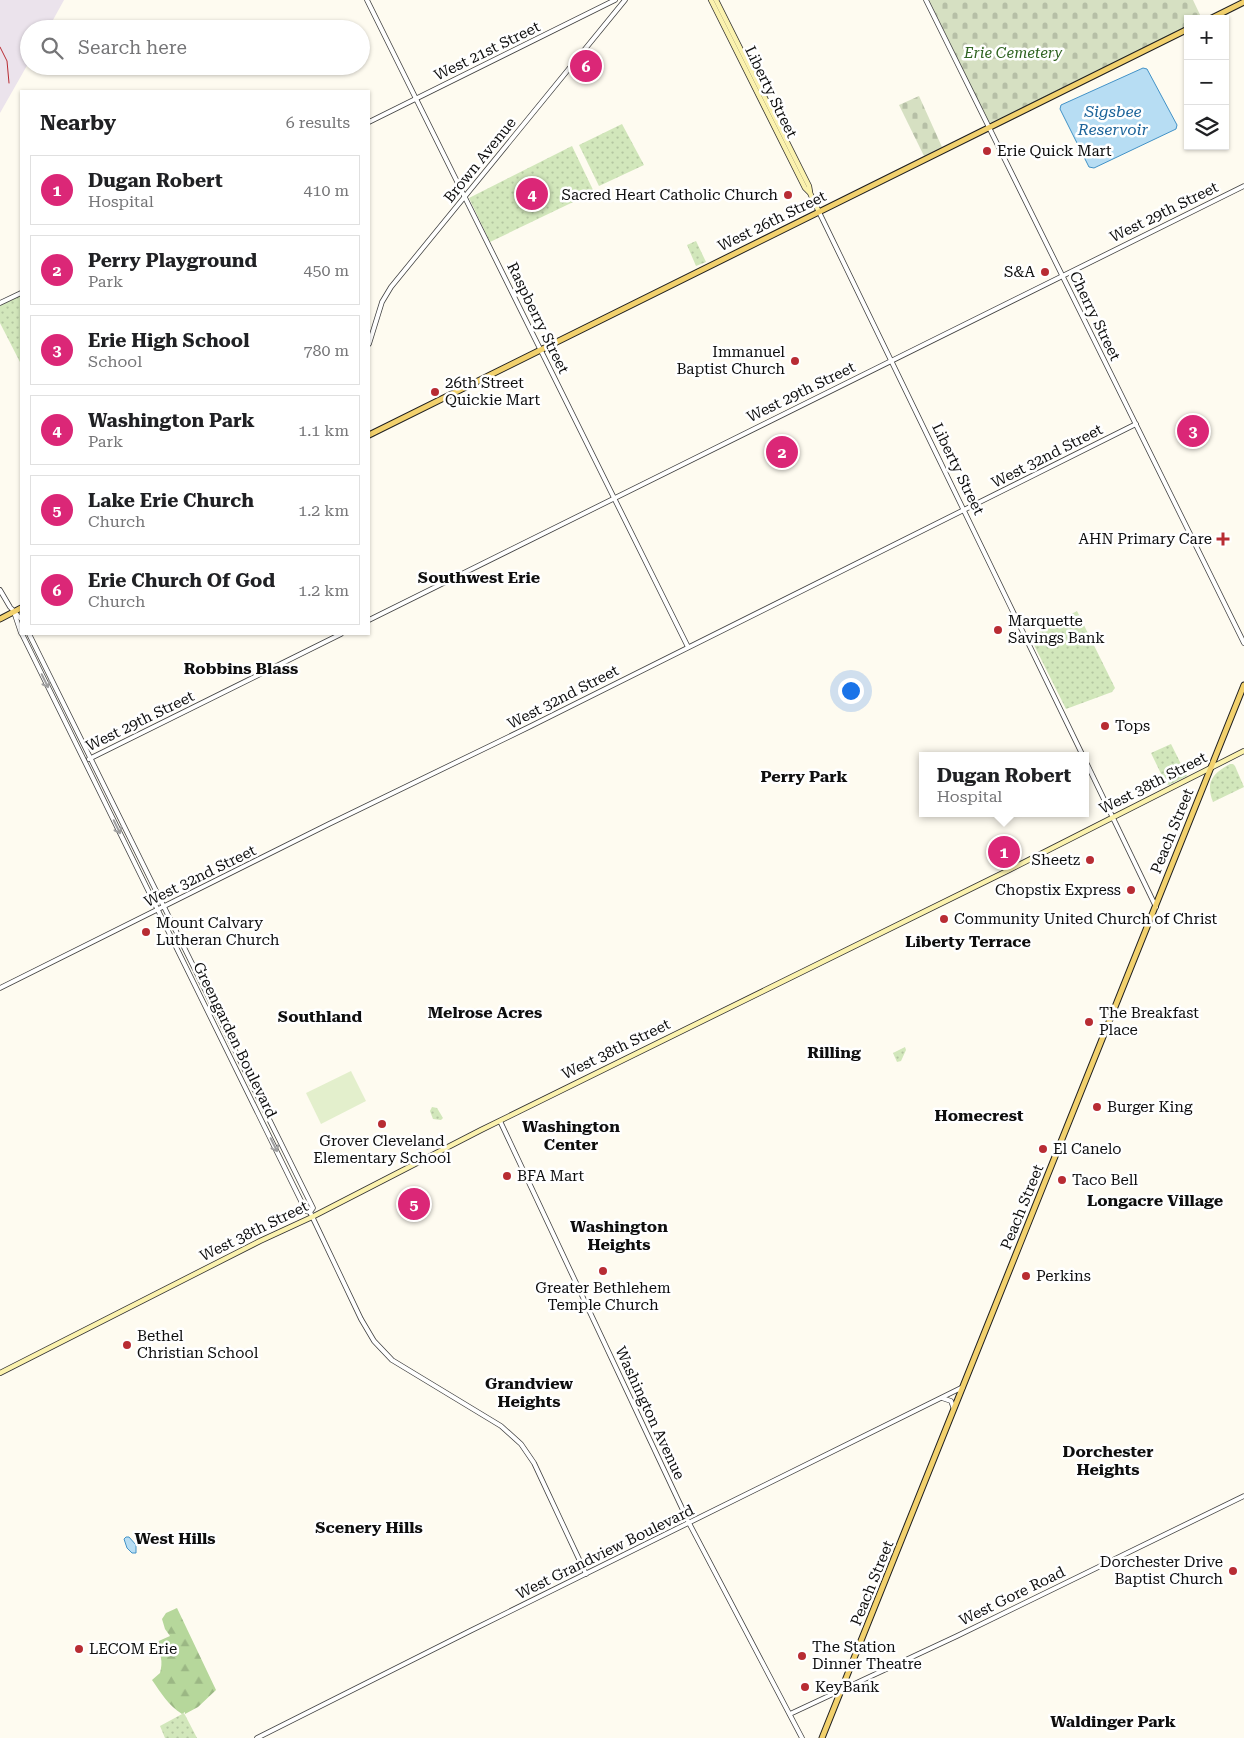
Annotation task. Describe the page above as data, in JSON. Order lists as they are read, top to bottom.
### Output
{
  "streets": {
    "main road": [
      "Liberty Street",
      "West 26th Street",
      "West 38th Street",
      "Peach Street"
    ],
    "street": [
      "West 21st Street",
      "Brown Avenue",
      "West 29th Street",
      "Cherry Street",
      "Raspberry Street",
      "West 32nd Street",
      "Greengarden Boulevard",
      "Washington Avenue",
      "West Grandview Boulevard",
      "West Gore Road"
    ]
  },
  "crossings": [
    ["West 21st Street", "Raspberry Street"],
    ["Liberty Street", "West 29th Street"],
    ["Liberty Street", "West 26th Street"],
    ["Liberty Street", "West 32nd Street"],
    ["Brown Avenue", "Raspberry Street"],
    ["West 29th Street", "Cherry Street"],
    ["West 29th Street", "Raspberry Street"],
    ["West 29th Street", "Greengarden Boulevard"],
    ["West 26th Street", "Cherry Street"],
    ["West 26th Street", "Raspberry Street"],
    ["Cherry Street", "West 32nd Street"],
    ["Raspberry Street", "West 32nd Street"],
    ["West 32nd Street", "Greengarden Boulevard"],
    ["West 38th Street", "Peach Street"],
    ["West 38th Street", "Greengarden Boulevard"],
    ["West 38th Street", "Washington Avenue"],
    ["Peach Street", "West Grandview Boulevard"],
    ["Peach Street", "West Gore Road"],
    ["Greengarden Boulevard", "West Grandview Boulevard"],
    ["Washington Avenue", "West Grandview Boulevard"],
    ["Washington Avenue", "West Gore Road"]
  ],
  "districts": [
    "Southwest Erie",
    "Robbins Blass",
    "Perry Park",
    "Liberty Terrace",
    "Melrose Acres",
    "Southland",
    "Rilling",
    "Homecrest",
    "Washington Center",
    "Longacre Village",
    "Washington Heights",
    "Grandview Heights",
    "Dorchester Heights",
    "Scenery Hills",
    "West Hills",
    "Waldinger Park"
  ],
  "water": ["Sigsbee Reservoir"],
  "parks": ["Erie Cemetery"],
  "places": {
    "other": [
      "Erie Quick Mart",
      "Sacred Heart Catholic Church",
      "S&A",
      "Immanuel Baptist Church",
      "26th Street Quickie Mart",
      "Marquette Savings Bank",
      "Tops",
      "Sheetz",
      "Chopstix Express",
      "Community United Church of Christ",
      "Mount Calvary Lutheran Church",
      "The Breakfast Place",
      "Burger King",
      "Grover Cleveland Elementary School",
      "El Canelo",
      "BFA Mart",
      "Taco Bell",
      "Greater Bethlehem Temple Church",
      "Perkins",
      "Bethel Christian School",
      "Dorchester Drive Baptist Church",
      "LECOM Erie",
      "The Station Dinner Theatre",
      "KeyBank"
    ],
    "health": ["AHN Primary Care"]
  },
  "page": {
    "map_buttons": ["+", "−"],
    "search": "Search here",
    "pins": [
      "6",
      "4",
      "3",
      "2",
      "1",
      "5"
    ],
    "heading": ["Nearby", "6 results"],
    "list": [
      {
        "mark": "1",
        "name": "Dugan Robert",
        "note": "Hospital",
        "value": "410 m"
      },
      {
        "mark": "2",
        "name": "Perry Playground",
        "note": "Park",
        "value": "450 m"
      },
      {
        "mark": "3",
        "name": "Erie High School",
        "note": "School",
        "value": "780 m"
      },
      {
        "mark": "4",
        "name": "Washington Park",
        "note": "Park",
        "value": "1.1 km"
      },
      {
        "mark": "5",
        "name": "Lake Erie Church",
        "note": "Church",
        "value": "1.2 km"
      },
      {
        "mark": "6",
        "name": "Erie Church Of God",
        "note": "Church",
        "value": "1.2 km"
      }
    ],
    "popup": ["Dugan Robert", "Hospital"]
  }
}
